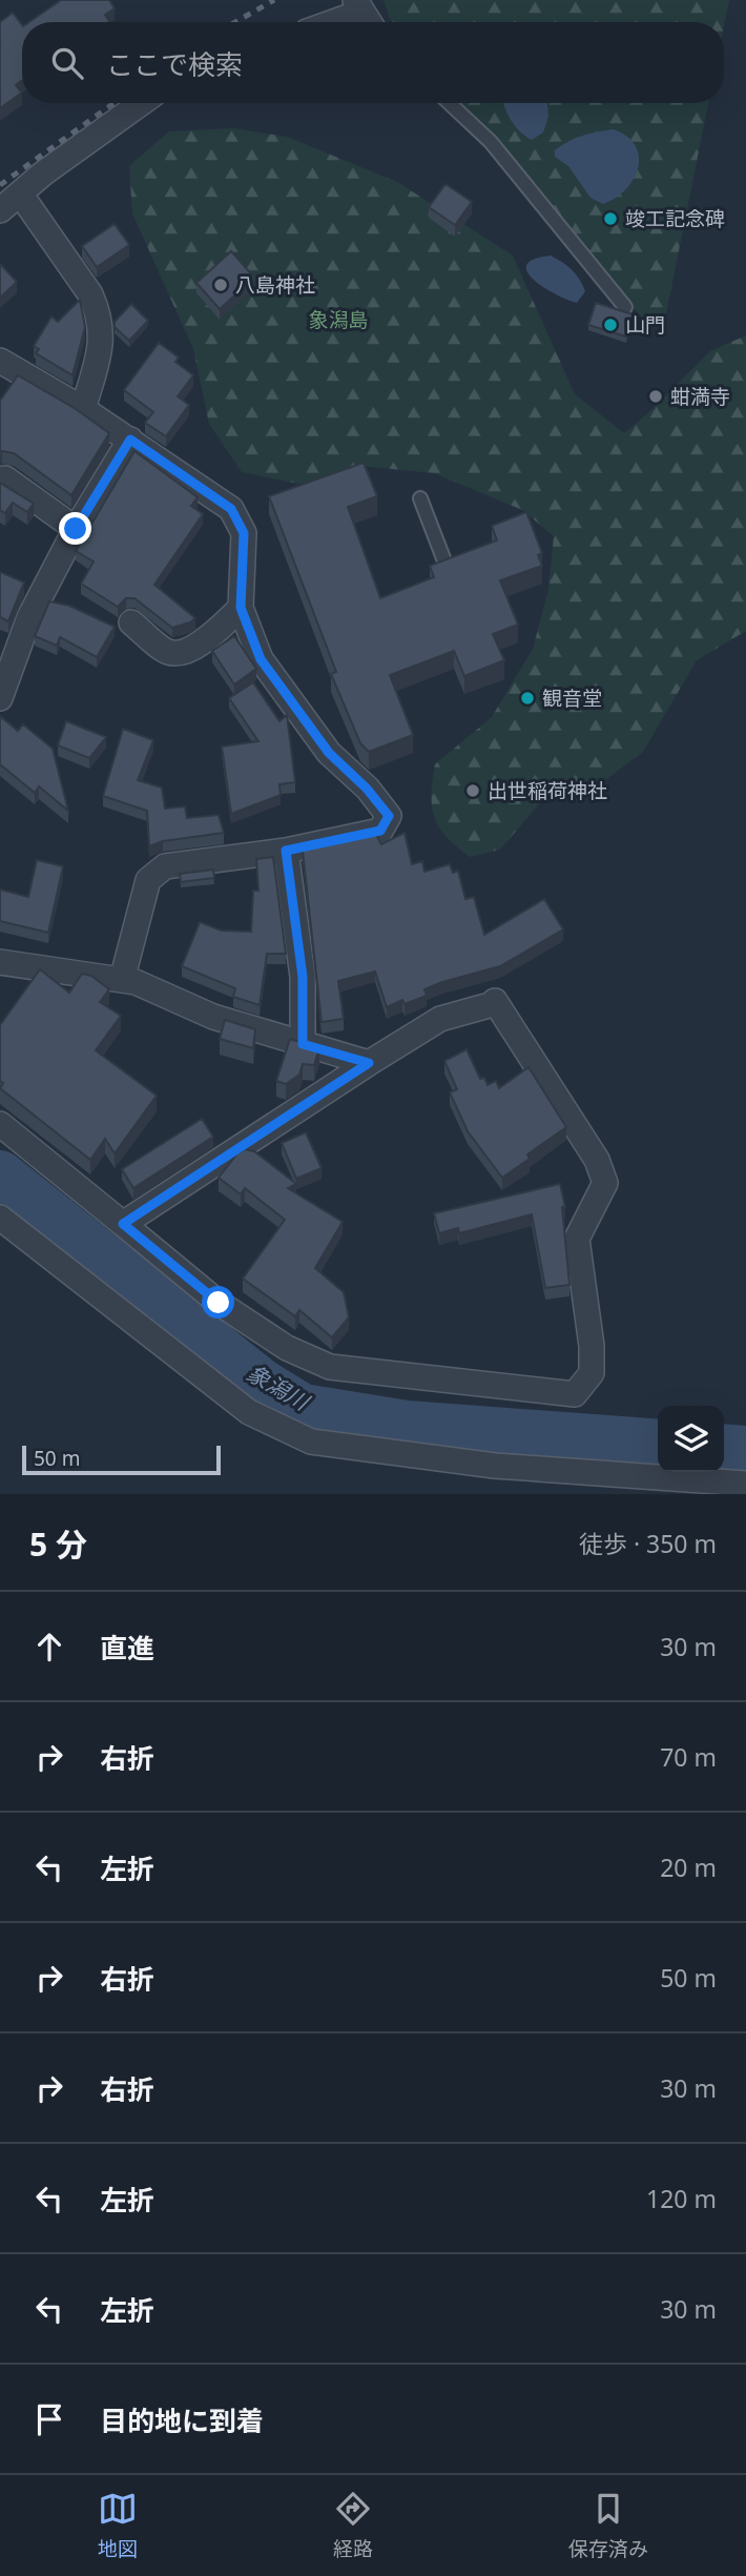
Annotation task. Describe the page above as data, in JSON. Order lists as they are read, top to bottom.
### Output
{
  "water": ["象潟川"],
  "parks": ["象潟島"],
  "places": [
    "竣工記念碑",
    "八島神社",
    "山門",
    "蚶満寺",
    "観音堂",
    "出世稲荷神社"
  ],
  "scale_bar": "50 m",
  "page": {
    "search": "ここで検索",
    "scale": "50 m",
    "heading": ["5 分", "徒歩 · 350 m"],
    "list": [
      ["直進", "30 m"],
      ["右折", "70 m"],
      ["左折", "20 m"],
      ["右折", "50 m"],
      ["右折", "30 m"],
      ["左折", "120 m"],
      ["左折", "30 m"],
      "目的地に到着"
    ],
    "nav": ["地図", "経路", "保存済み"]
  }
}
